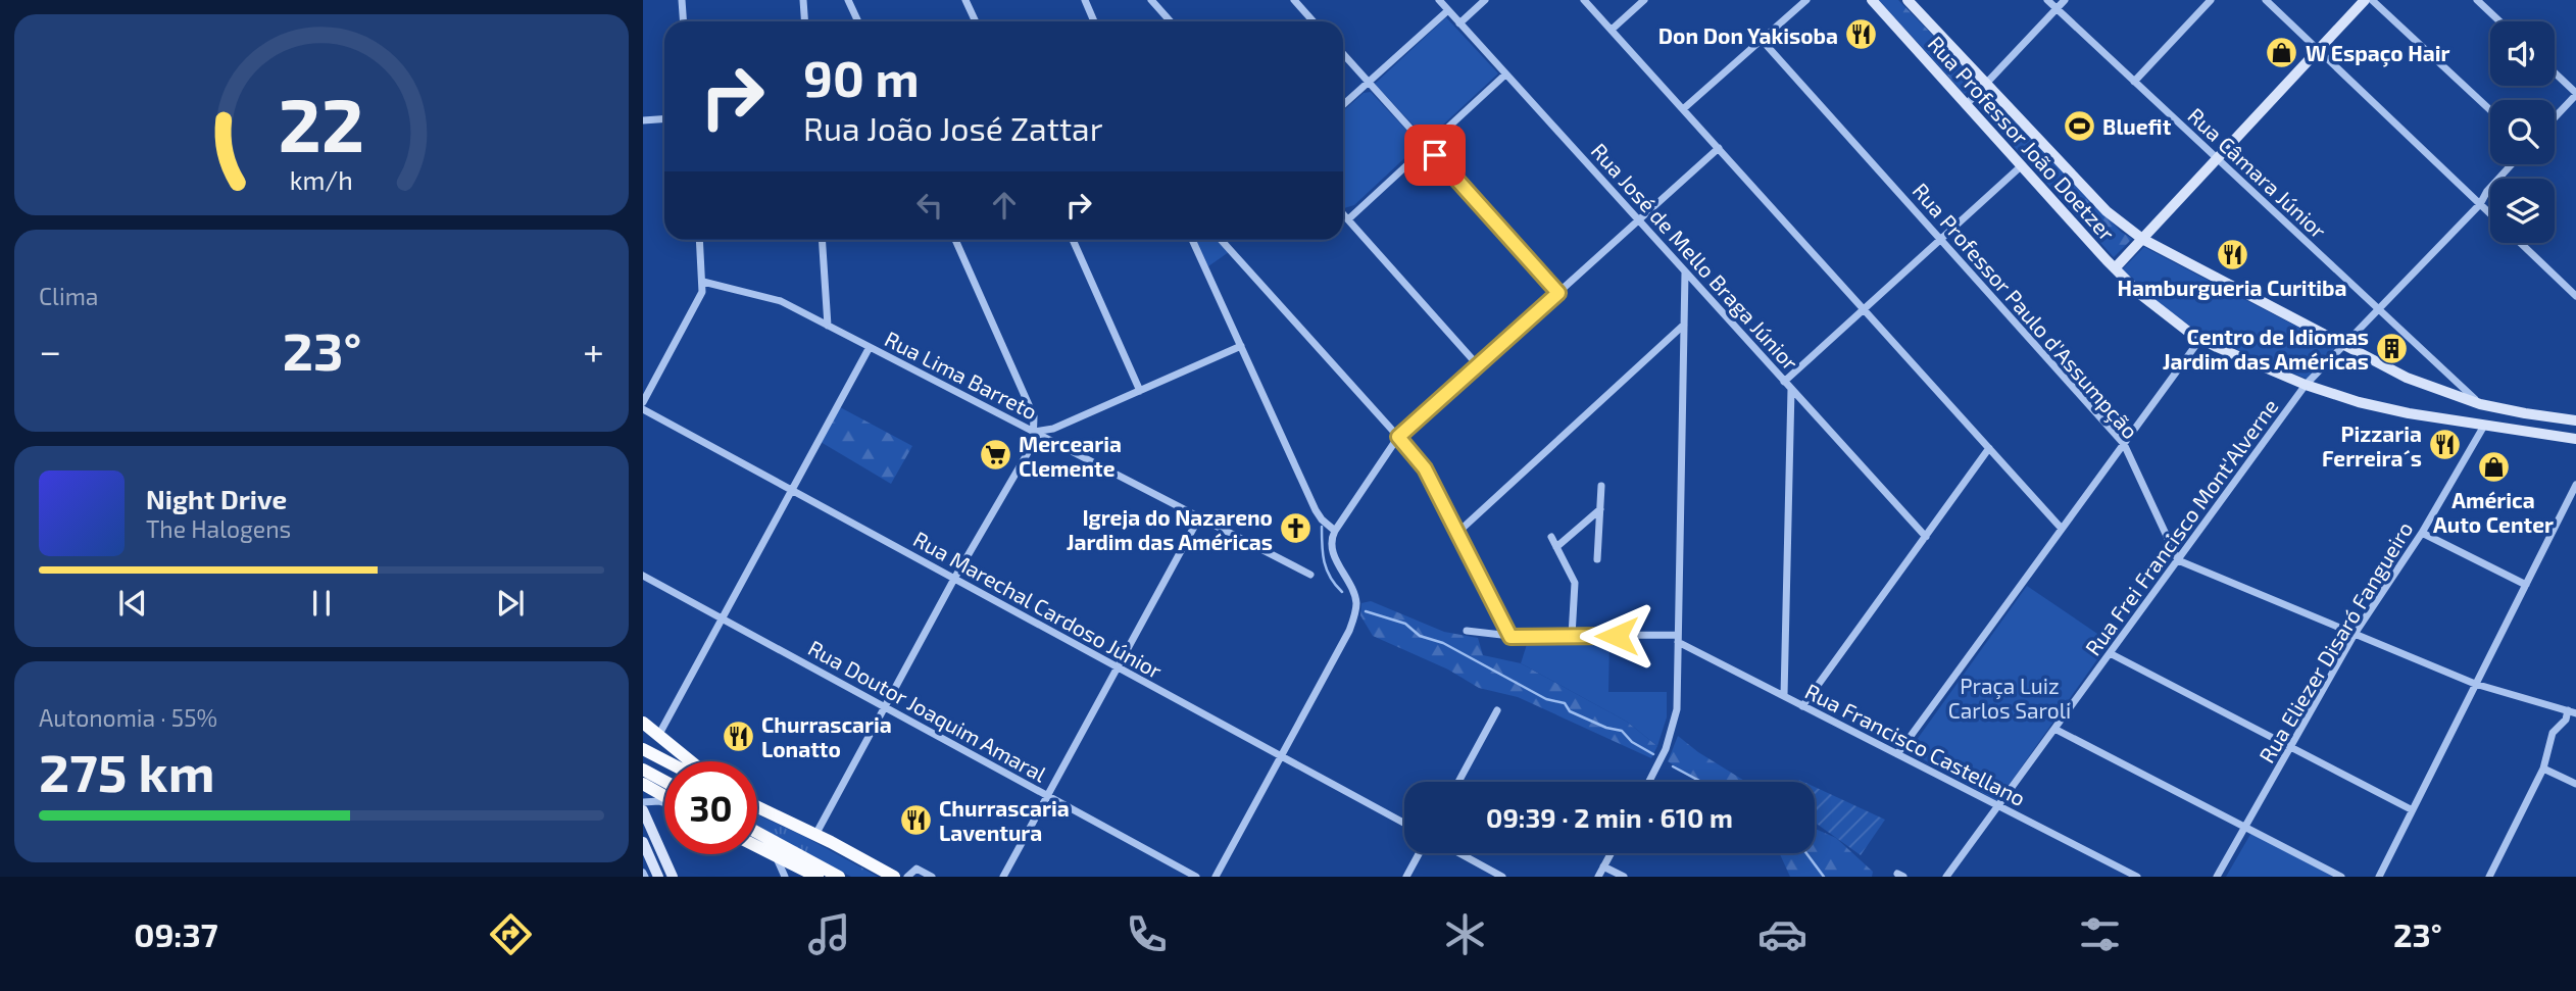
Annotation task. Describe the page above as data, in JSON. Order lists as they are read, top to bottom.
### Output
{
  "streets": {
    "main road": ["Rua Professor João Doetzer"],
    "street": [
      "Rua Câmara Júnior",
      "Rua José de Mello Braga Júnior",
      "Rua Professor Paulo d'Assumpção",
      "Rua Lima Barreto",
      "Rua Frei Francisco Mont'Alverne",
      "Rua Marechal Cardoso Júnior",
      "Rua Eliezer Disaró Fangueiro",
      "Rua Doutor Joaquim Amaral",
      "Rua Francisco Castellano"
    ]
  },
  "crossings": [
    ["Rua Professor João Doetzer", "Rua Câmara Júnior"],
    ["Rua Professor João Doetzer", "Rua Frei Francisco Mont'Alverne"],
    ["Rua Professor João Doetzer", "Rua Eliezer Disaró Fangueiro"],
    ["Rua Câmara Júnior", "Rua Frei Francisco Mont'Alverne"],
    ["Rua Professor Paulo d'Assumpção", "Rua Frei Francisco Mont'Alverne"],
    ["Rua Frei Francisco Mont'Alverne", "Rua Francisco Castellano"]
  ],
  "parks": ["Praça Luiz Carlos Saroli"],
  "places": {
    "restaurant": [
      "Don Don Yakisoba",
      "Hamburgueria Curitiba",
      "Pizzaria Ferreira´s",
      "Churrascaria Lonatto",
      "Churrascaria Laventura"
    ],
    "shop": ["W Espaço Hair", "América Auto Center"],
    "sports": ["Bluefit"],
    "building": ["Centro de Idiomas Jardim das Américas"],
    "supermarket": ["Mercearia Clemente"],
    "church": ["Igreja do Nazareno Jardim das Américas"]
  },
  "page": {
    "turn": ["90 m", "Rua João José Zattar"],
    "tile": [
      "Clima",
      ["Autonomia · 55%", "275 km"]
    ],
    "heat": ["−", "23°", "+"],
    "song": ["Night Drive", "The Halogens"],
    "limit": "30",
    "trip": "09:39 · 2 min · 610 m",
    "tabs": ["09:37", "23°"],
    "gauge": ["22", "km/h"]
  }
}
